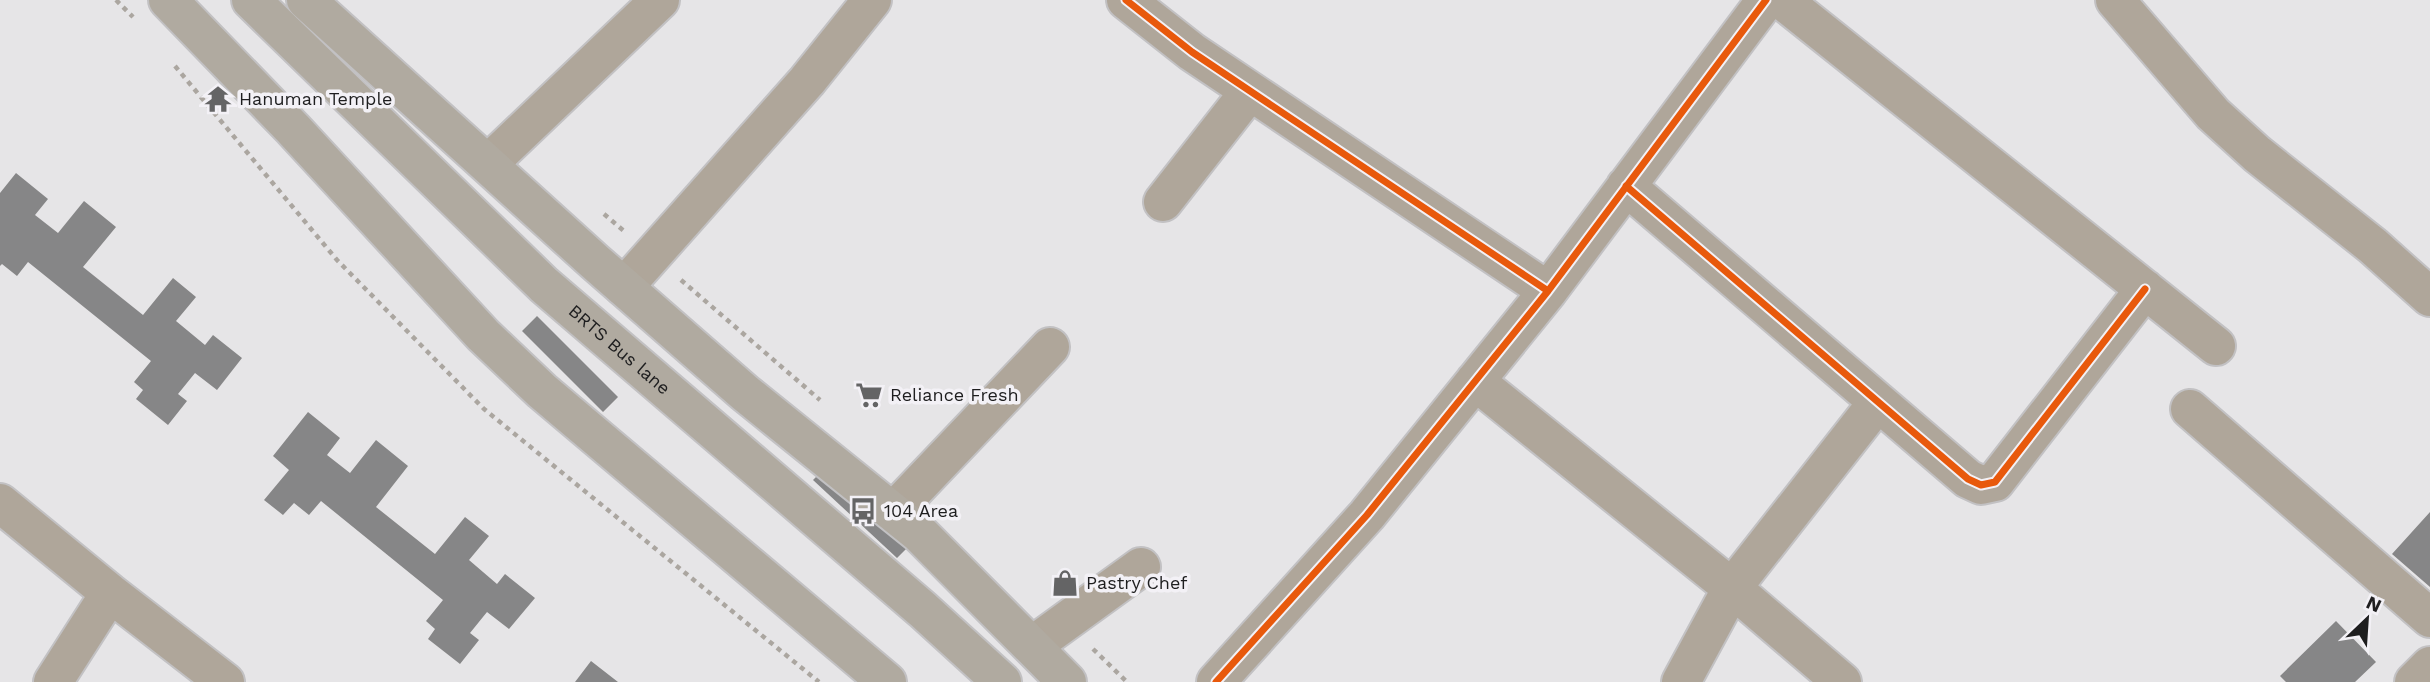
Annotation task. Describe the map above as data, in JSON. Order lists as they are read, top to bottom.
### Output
{
  "streets": {
    "main road": ["BRTS Bus lane"]
  },
  "places": {
    "temple": ["Hanuman Temple"],
    "supermarket": ["Reliance Fresh"],
    "bus stop": ["104 Area"],
    "shop": ["Pastry Chef"]
  },
  "north": "top right"
}
